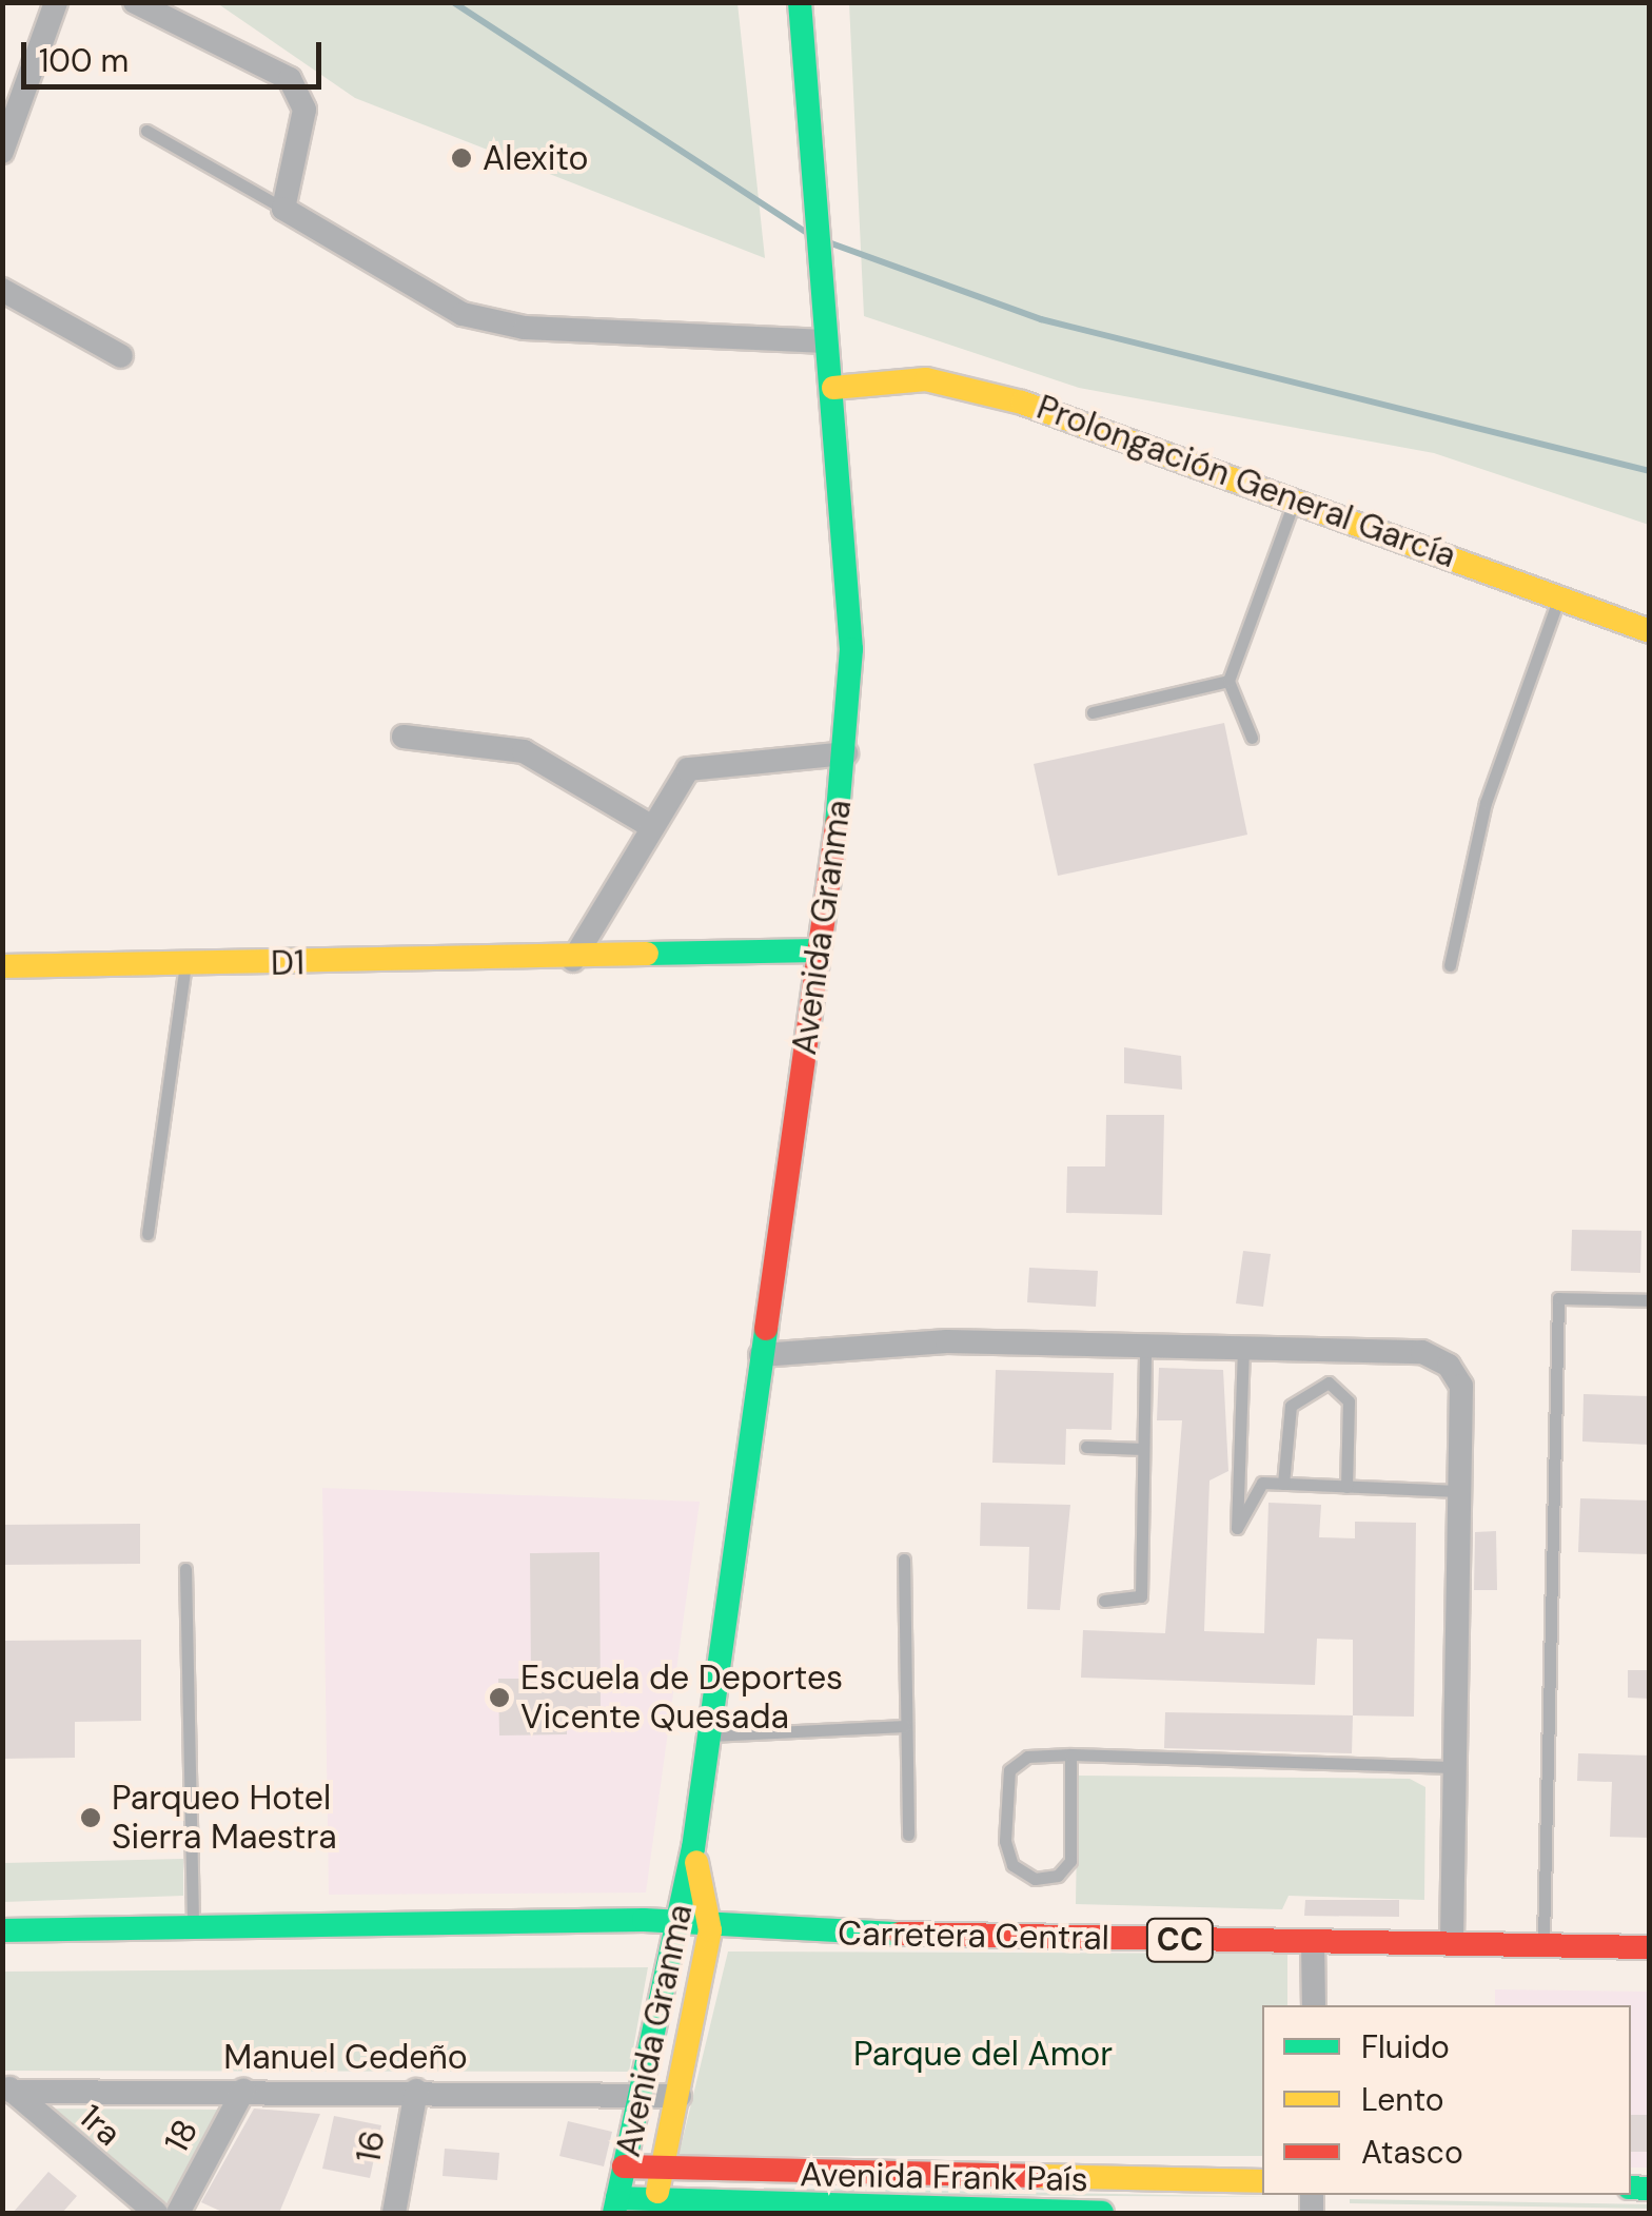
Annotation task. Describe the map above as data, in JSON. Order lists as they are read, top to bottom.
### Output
{
  "streets": {
    "main road": [
      "Prolongación General García",
      "Avenida Granma",
      "D1",
      "Carretera Central",
      "CC",
      "Avenida Frank País"
    ],
    "street": [
      "Manuel Cedeño",
      "1ra",
      "18",
      "16"
    ]
  },
  "crossings": [
    ["Prolongación General García", "Avenida Granma"],
    ["Avenida Granma", "D1"],
    ["Avenida Granma", "Carretera Central"],
    ["Avenida Granma", "Manuel Cedeño"],
    ["Avenida Granma", "Avenida Frank País"],
    ["Manuel Cedeño", "1ra"],
    ["Manuel Cedeño", "18"],
    ["Manuel Cedeño", "16"]
  ],
  "parks": ["Parque del Amor"],
  "places": ["Alexito", "Escuela de Deportes Vicente Quesada", "Parqueo Hotel Sierra Maestra"],
  "legend": ["Fluido", "Lento", "Atasco"],
  "scale_bar": "100 m"
}
